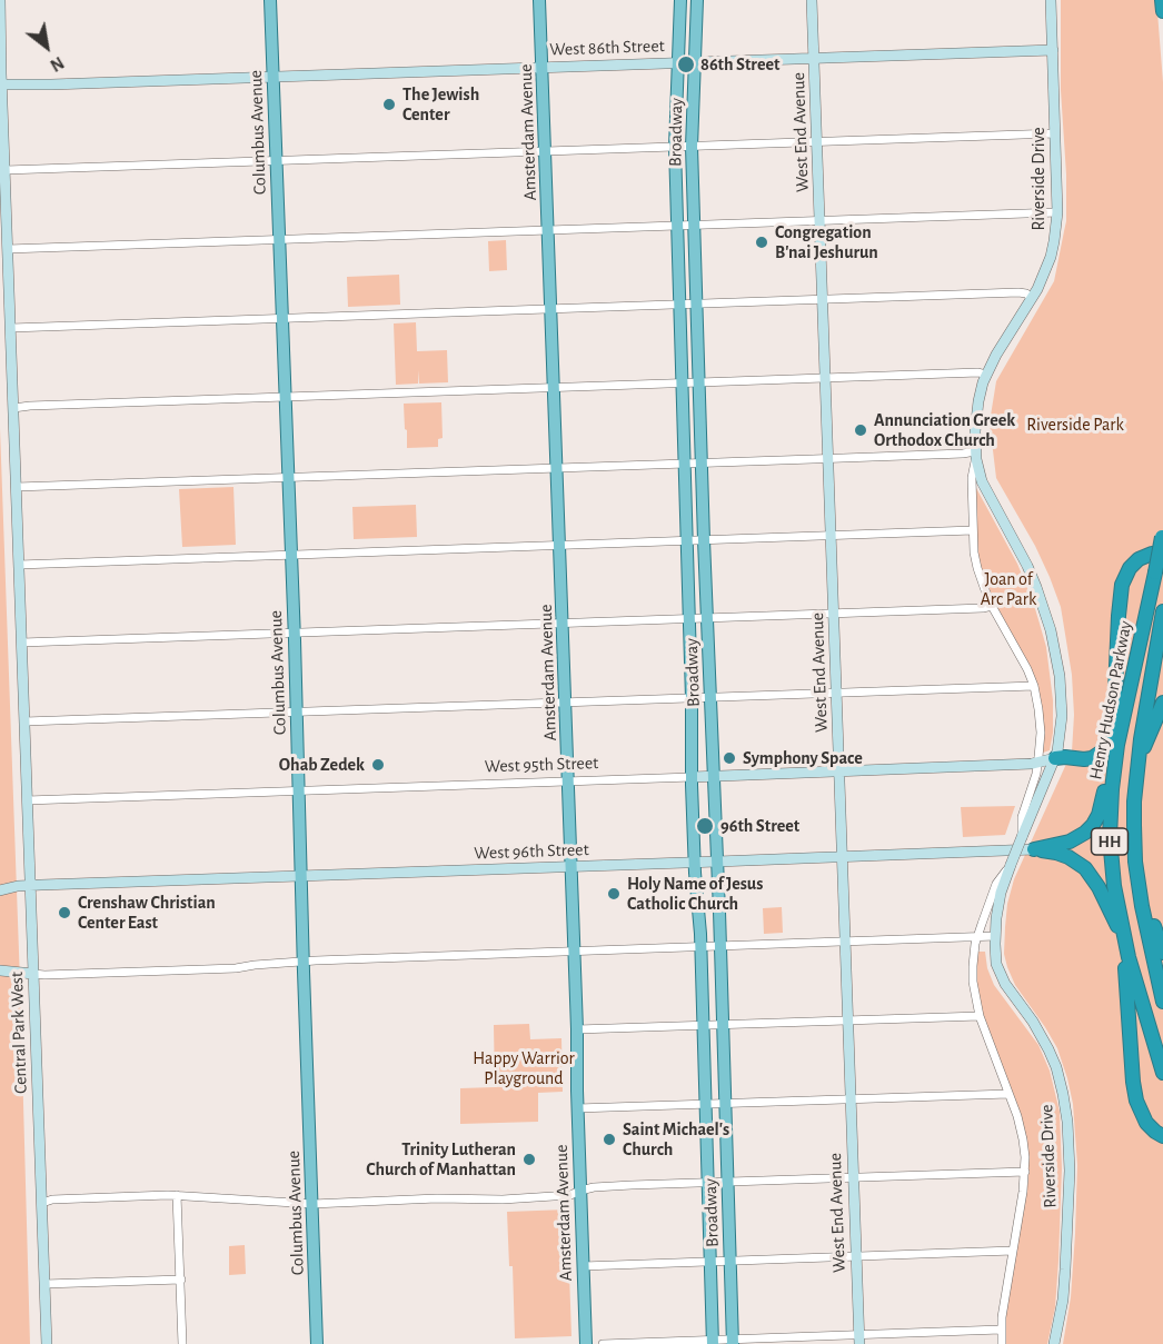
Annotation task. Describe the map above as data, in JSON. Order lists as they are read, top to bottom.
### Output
{
  "streets": {
    "highway": ["Henry Hudson Parkway", "HH"],
    "main road": [
      "West 86th Street",
      "Columbus Avenue",
      "Amsterdam Avenue",
      "Broadway",
      "West End Avenue",
      "Riverside Drive",
      "West 95th Street",
      "West 96th Street",
      "Central Park West"
    ]
  },
  "crossings": [
    ["West 86th Street", "Columbus Avenue"],
    ["West 86th Street", "Amsterdam Avenue"],
    ["West 86th Street", "Broadway"],
    ["West 86th Street", "West End Avenue"],
    ["West 86th Street", "Riverside Drive"],
    ["West 86th Street", "Central Park West"],
    ["Columbus Avenue", "West 95th Street"],
    ["Columbus Avenue", "West 96th Street"],
    ["Amsterdam Avenue", "West 95th Street"],
    ["Amsterdam Avenue", "West 96th Street"],
    ["Broadway", "West 95th Street"],
    ["Broadway", "West 96th Street"],
    ["West End Avenue", "West 95th Street"],
    ["West End Avenue", "West 96th Street"],
    ["Riverside Drive", "West 95th Street"],
    ["West 95th Street", "Central Park West"],
    ["West 96th Street", "Central Park West"]
  ],
  "parks": ["Riverside Park", "Joan of Arc Park", "Happy Warrior Playground"],
  "places": [
    "86th Street",
    "The Jewish Center",
    "Congregation B'nai Jeshurun",
    "Annunciation Greek Orthodox Church",
    "Symphony Space",
    "Ohab Zedek",
    "96th Street",
    "Holy Name of Jesus Catholic Church",
    "Crenshaw Christian Center East",
    "Saint Michael's Church",
    "Trinity Lutheran Church of Manhattan"
  ],
  "north": "bottom right"
}
